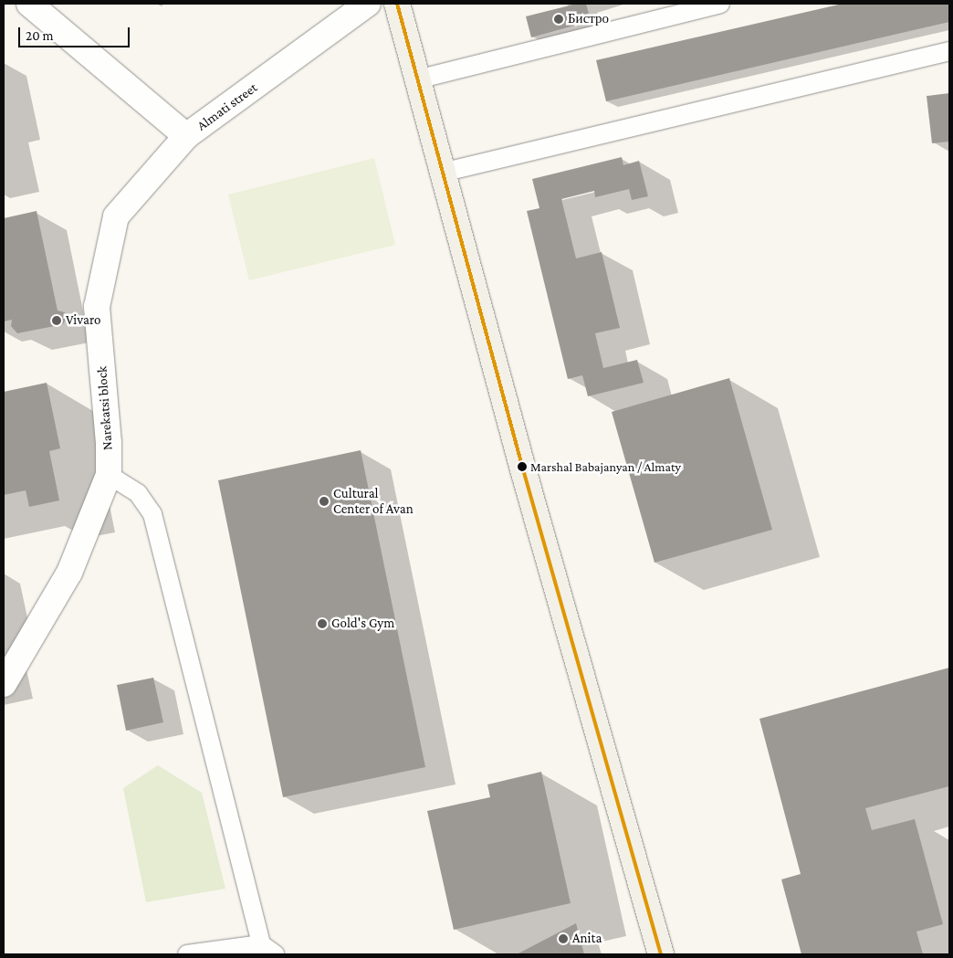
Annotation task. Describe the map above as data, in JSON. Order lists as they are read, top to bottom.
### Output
{
  "streets": {
    "street": ["Almati street", "Narekatsi block"]
  },
  "crossings": [
    ["Almati street", "Narekatsi block"]
  ],
  "places": [
    "Бистро",
    "Vivaro",
    "Marshal Babajanyan / Almaty",
    "Cultural Center of Avan",
    "Gold's Gym",
    "Anita"
  ],
  "scale_bar": "20 m"
}
